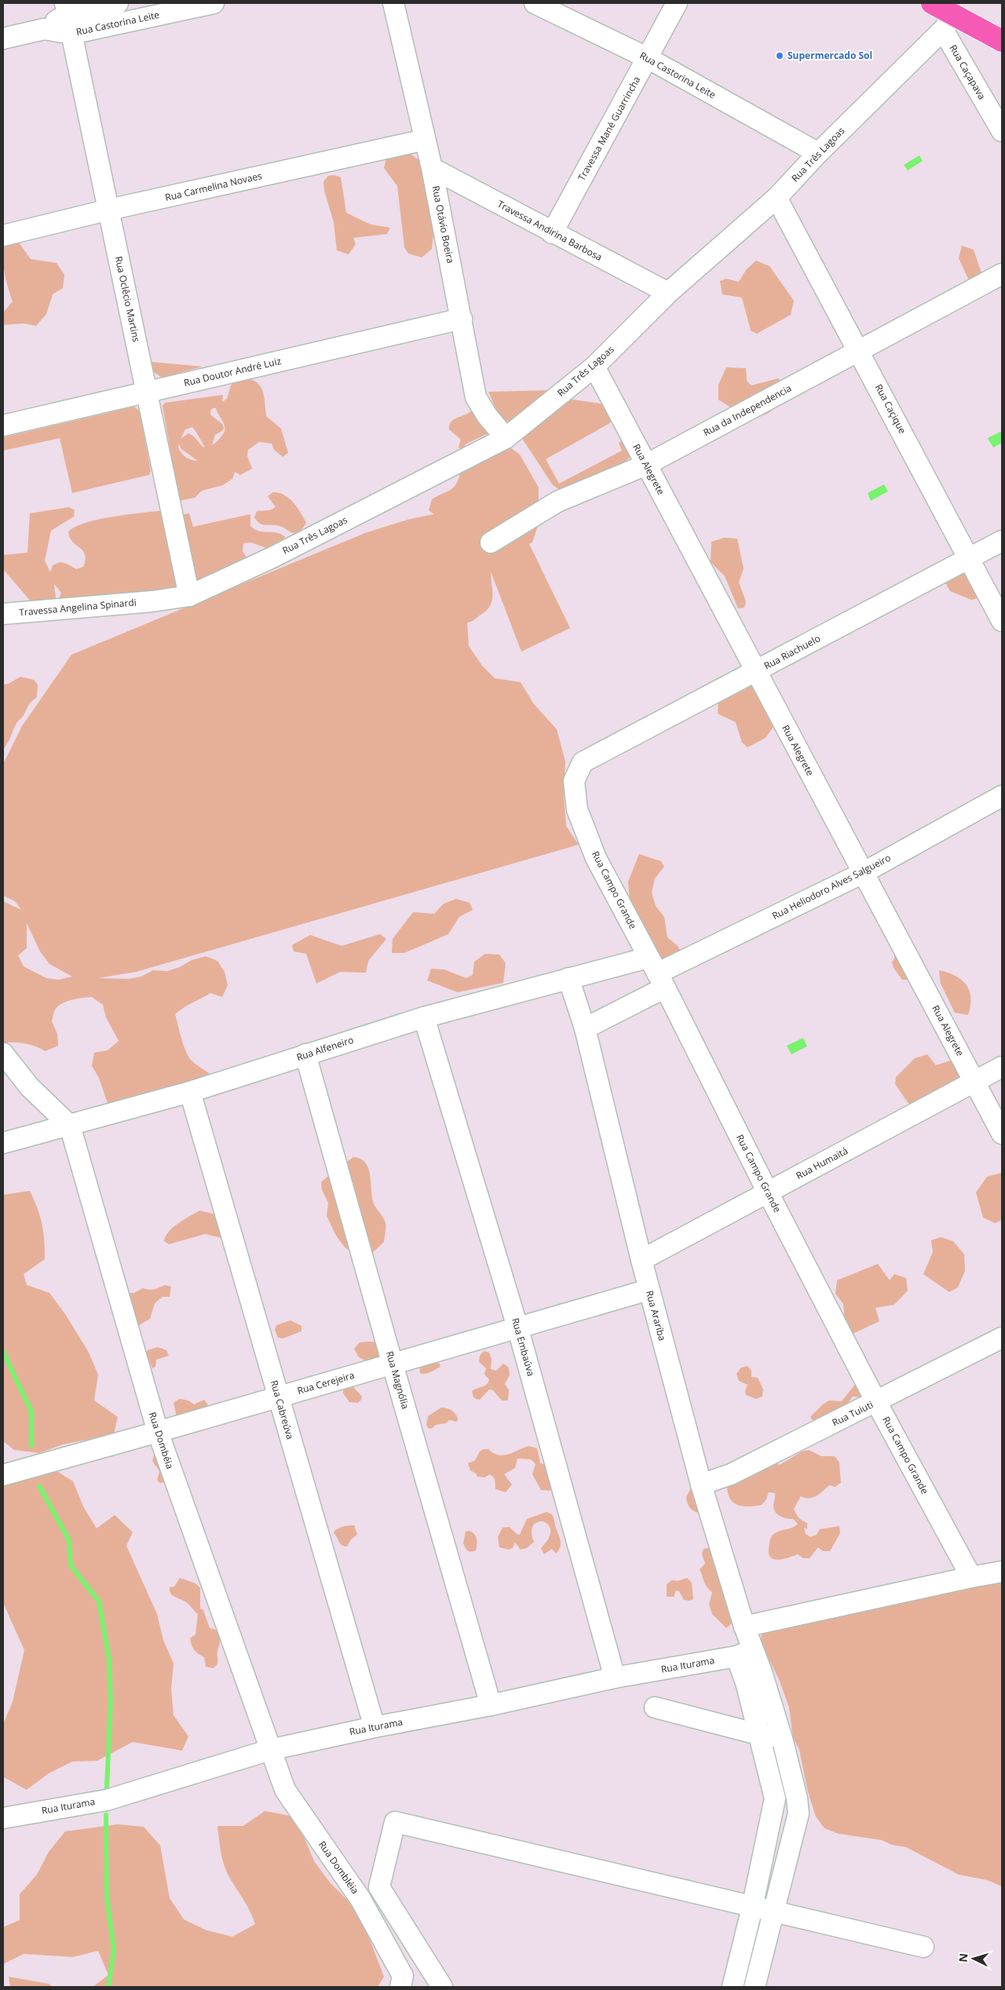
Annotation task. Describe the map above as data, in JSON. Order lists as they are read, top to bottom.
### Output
{
  "streets": {
    "street": [
      "Rua Castorina Leite",
      "Rua Caçapava",
      "Travessa Mané Guarrincha",
      "Rua Três Lagoas",
      "Rua Carmelina Novaes",
      "Rua Otávio Boeira",
      "Travessa Andirina Barbosa",
      "Rua Oclêcio Martins",
      "Rua Doutor André Luiz",
      "Rua Caçique",
      "Rua da Independencia",
      "Rua Alegrete",
      "Travessa Angelina Spinardi",
      "Rua Riachuelo",
      "Rua Heliodoro Alves Salgueiro",
      "Rua Campo Grande",
      "Rua Alfeneiro",
      "Rua Humaitá",
      "Rua Araríba",
      "Rua Embaúva",
      "Rua Magnólia",
      "Rua Cerejeira",
      "Rua Cabreúva",
      "Rua Tuiuti",
      "Rua Dombéia",
      "Rua Iturama",
      "Rua Dombléia"
    ]
  },
  "crossings": [
    ["Rua Castorina Leite", "Travessa Mané Guarrincha"],
    ["Rua Castorina Leite", "Rua Três Lagoas"],
    ["Rua Castorina Leite", "Rua Oclêcio Martins"],
    ["Rua Caçapava", "Rua Três Lagoas"],
    ["Travessa Mané Guarrincha", "Travessa Andirina Barbosa"],
    ["Rua Três Lagoas", "Rua Otávio Boeira"],
    ["Rua Três Lagoas", "Travessa Andirina Barbosa"],
    ["Rua Três Lagoas", "Rua Oclêcio Martins"],
    ["Rua Três Lagoas", "Rua Caçique"],
    ["Rua Três Lagoas", "Rua Alegrete"],
    ["Rua Três Lagoas", "Travessa Angelina Spinardi"],
    ["Rua Carmelina Novaes", "Rua Otávio Boeira"],
    ["Rua Carmelina Novaes", "Rua Oclêcio Martins"],
    ["Rua Otávio Boeira", "Travessa Andirina Barbosa"],
    ["Rua Otávio Boeira", "Rua Doutor André Luiz"],
    ["Rua Oclêcio Martins", "Rua Doutor André Luiz"],
    ["Rua Caçique", "Rua da Independencia"],
    ["Rua Caçique", "Rua Riachuelo"],
    ["Rua da Independencia", "Rua Alegrete"],
    ["Rua Alegrete", "Rua Riachuelo"],
    ["Rua Alegrete", "Rua Heliodoro Alves Salgueiro"],
    ["Rua Alegrete", "Rua Humaitá"],
    ["Rua Riachuelo", "Rua Campo Grande"],
    ["Rua Heliodoro Alves Salgueiro", "Rua Campo Grande"],
    ["Rua Heliodoro Alves Salgueiro", "Rua Alfeneiro"],
    ["Rua Heliodoro Alves Salgueiro", "Rua Araríba"],
    ["Rua Campo Grande", "Rua Alfeneiro"],
    ["Rua Campo Grande", "Rua Humaitá"],
    ["Rua Campo Grande", "Rua Tuiuti"],
    ["Rua Alfeneiro", "Rua Araríba"],
    ["Rua Alfeneiro", "Rua Embaúva"],
    ["Rua Alfeneiro", "Rua Magnólia"],
    ["Rua Alfeneiro", "Rua Cabreúva"],
    ["Rua Alfeneiro", "Rua Dombéia"],
    ["Rua Humaitá", "Rua Araríba"],
    ["Rua Araríba", "Rua Cerejeira"],
    ["Rua Araríba", "Rua Tuiuti"],
    ["Rua Araríba", "Rua Iturama"],
    ["Rua Embaúva", "Rua Cerejeira"],
    ["Rua Embaúva", "Rua Iturama"],
    ["Rua Magnólia", "Rua Cerejeira"],
    ["Rua Magnólia", "Rua Iturama"],
    ["Rua Cerejeira", "Rua Cabreúva"],
    ["Rua Cerejeira", "Rua Dombéia"],
    ["Rua Cabreúva", "Rua Iturama"],
    ["Rua Dombéia", "Rua Iturama"],
    ["Rua Dombéia", "Rua Dombléia"],
    ["Rua Iturama", "Rua Dombléia"]
  ],
  "places": ["Supermercado Sol"],
  "north": "left"
}
